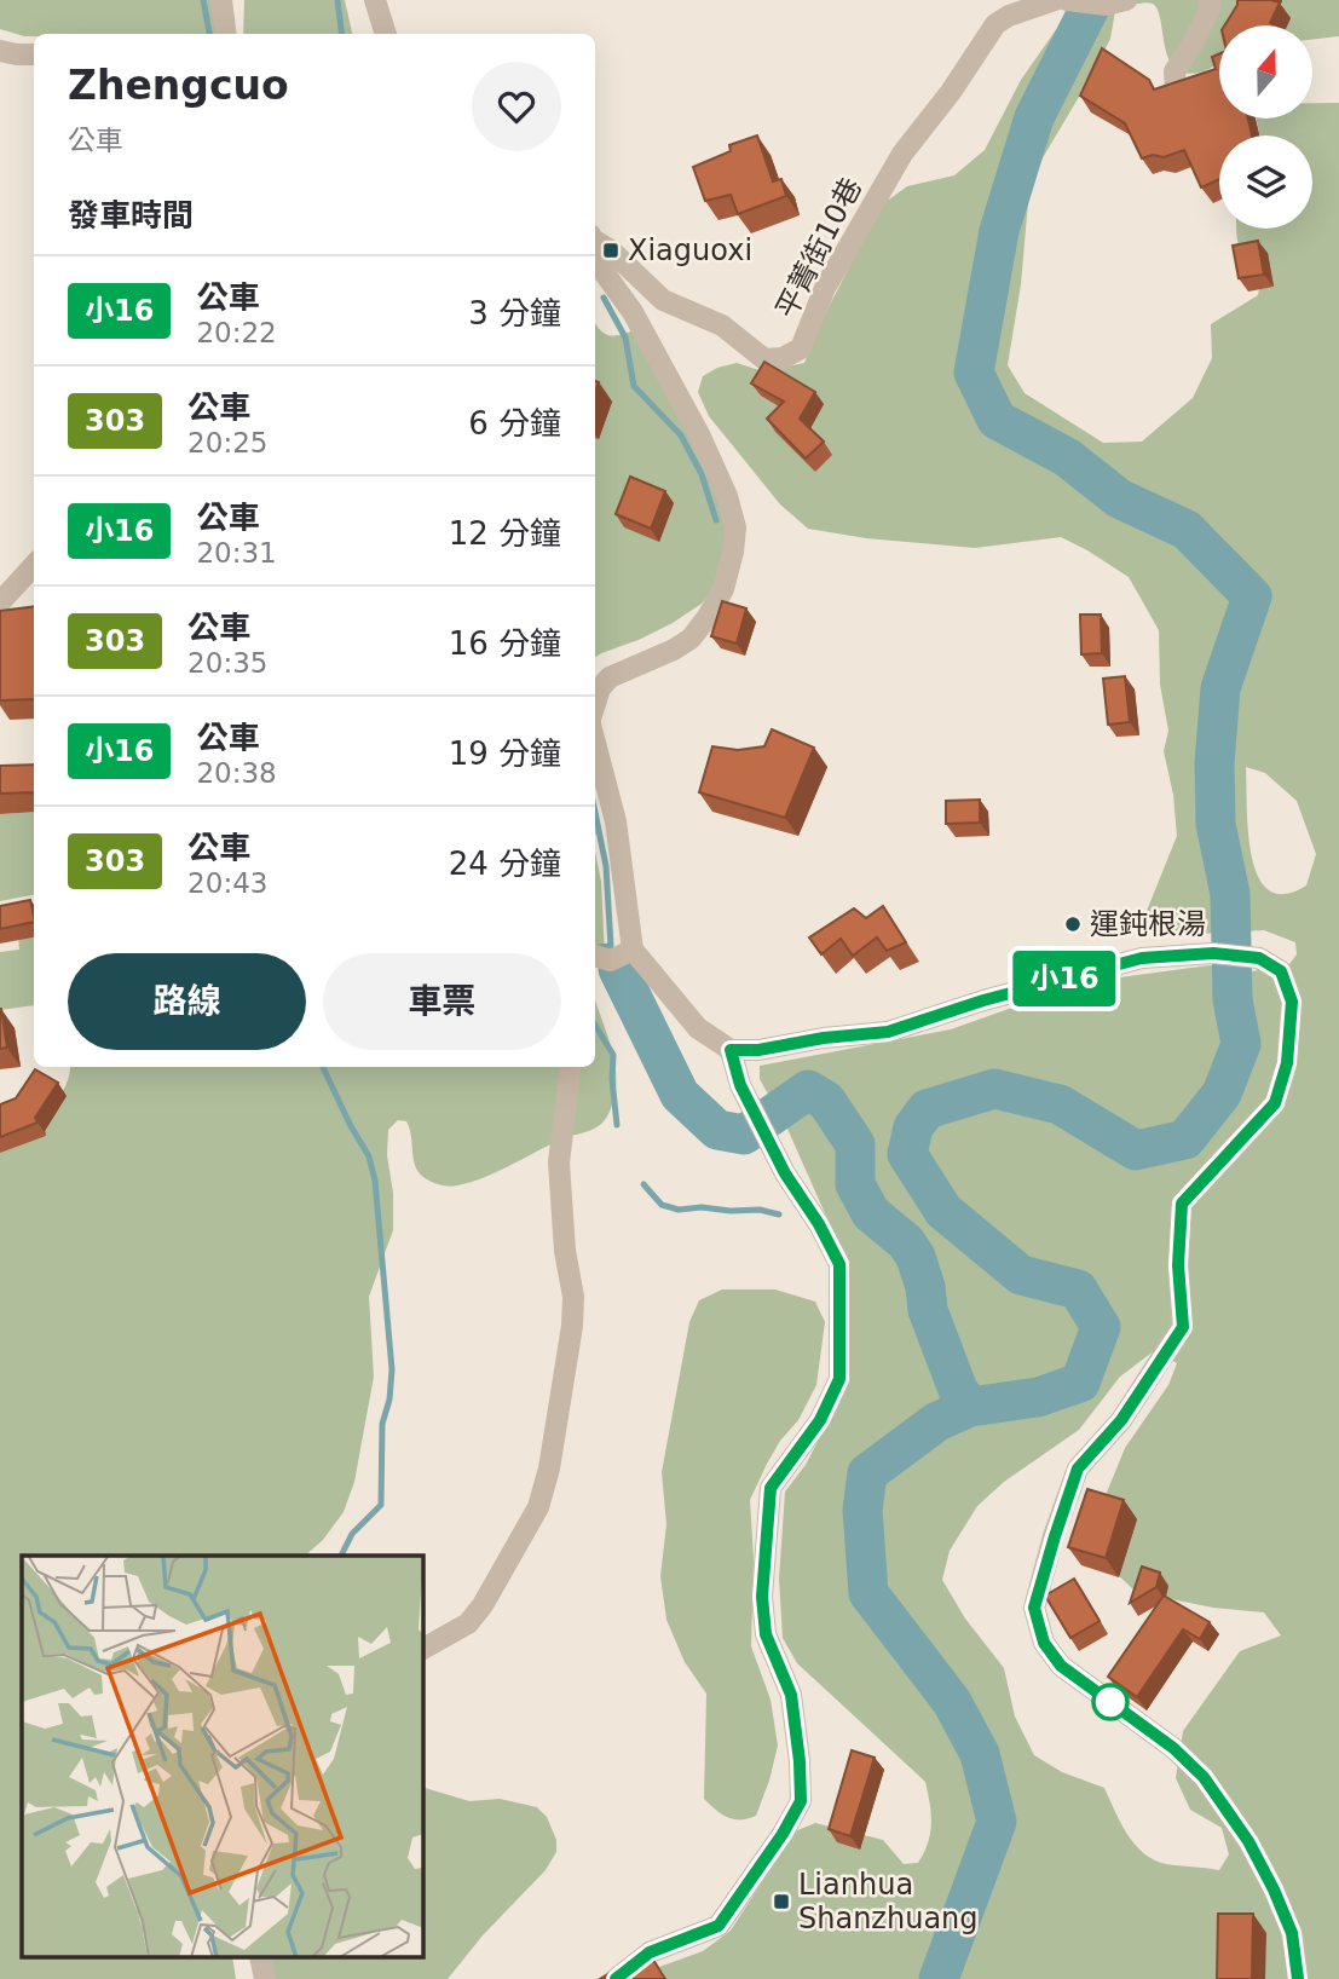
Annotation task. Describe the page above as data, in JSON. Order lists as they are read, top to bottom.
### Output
{
  "streets": {
    "street": ["平菁街10巷"]
  },
  "places": {
    "transit": ["Xiaguoxi", "Lianhua Shanzhuang"],
    "other": ["運鈍根湯"]
  },
  "lines": ["bus line 小16"],
  "north": "top",
  "page": {
    "on_map": "小16",
    "heading": [
      ["Zhengcuo", "公車"],
      "發車時間"
    ],
    "list": [
      {
        "mark": "小16",
        "name": "公車",
        "note": "20:22",
        "value": "3 分鐘"
      },
      {
        "mark": "303",
        "name": "公車",
        "note": "20:25",
        "value": "6 分鐘"
      },
      {
        "mark": "小16",
        "name": "公車",
        "note": "20:31",
        "value": "12 分鐘"
      },
      {
        "mark": "303",
        "name": "公車",
        "note": "20:35",
        "value": "16 分鐘"
      },
      {
        "mark": "小16",
        "name": "公車",
        "note": "20:38",
        "value": "19 分鐘"
      },
      {
        "mark": "303",
        "name": "公車",
        "note": "20:43",
        "value": "24 分鐘"
      }
    ],
    "buttons": ["路線", "車票"]
  }
}
